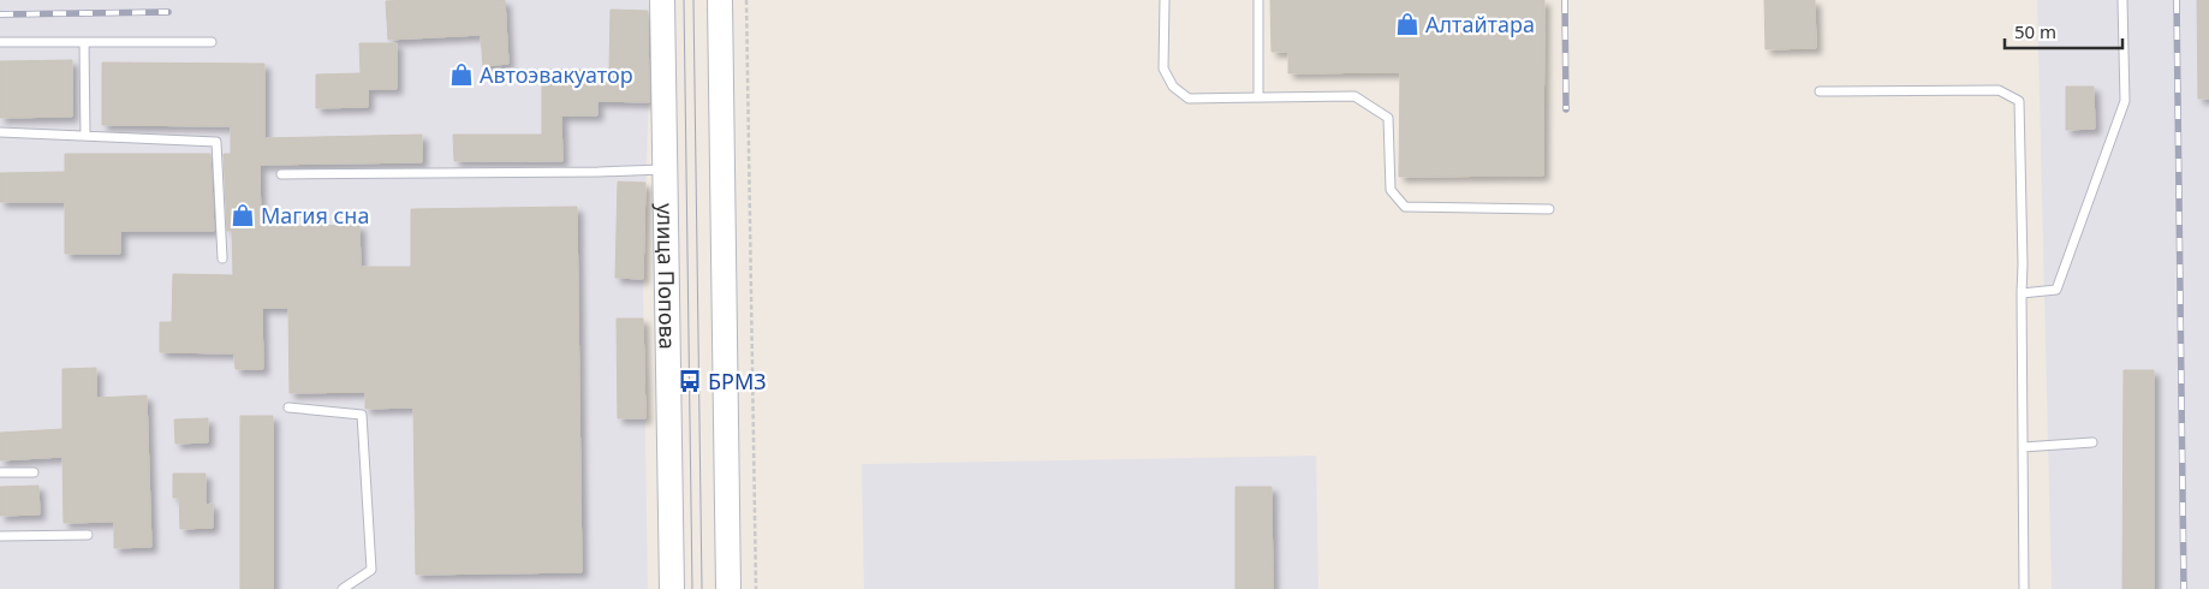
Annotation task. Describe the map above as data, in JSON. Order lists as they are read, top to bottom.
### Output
{
  "streets": {
    "main road": ["улица Попова"]
  },
  "places": {
    "shop": ["Алтайтара", "Автоэвакуатор", "Магия сна"],
    "bus stop": ["БРМЗ"]
  },
  "scale_bar": "50 m"
}
